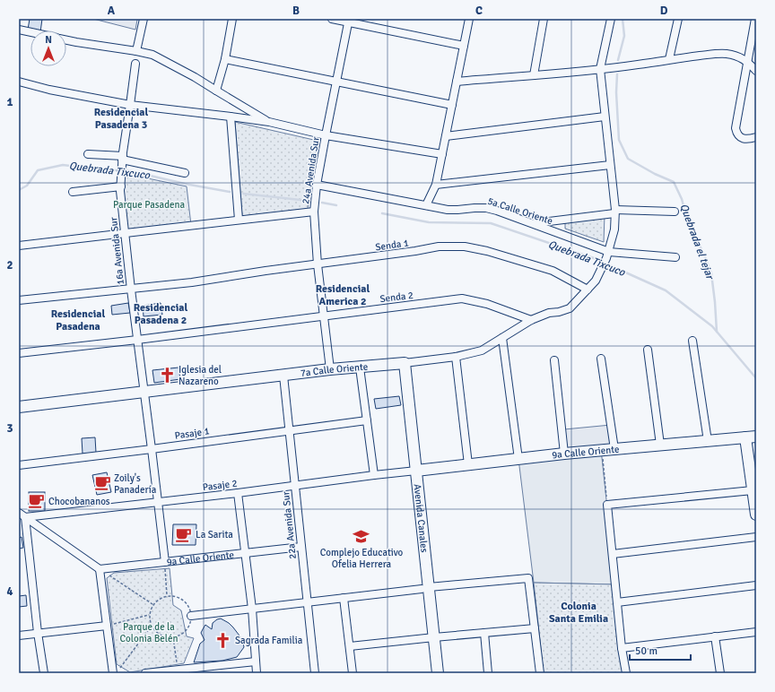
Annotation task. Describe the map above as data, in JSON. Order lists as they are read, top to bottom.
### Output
{
  "streets": {
    "street": [
      "24a Avenida Sur",
      "5a Calle Oriente",
      "Senda 1",
      "16a Avenida Sur",
      "Senda 2",
      "7a Calle Oriente",
      "Pasaje 1",
      "9a Calle Oriente",
      "Pasaje 2",
      "Avenida Canales",
      "22a Avenida Sur"
    ]
  },
  "crossings": [
    ["24a Avenida Sur", "5a Calle Oriente"],
    ["24a Avenida Sur", "Senda 1"],
    ["24a Avenida Sur", "Senda 2"],
    ["24a Avenida Sur", "7a Calle Oriente"],
    ["5a Calle Oriente", "7a Calle Oriente"],
    ["Senda 1", "16a Avenida Sur"],
    ["Senda 1", "7a Calle Oriente"],
    ["16a Avenida Sur", "Senda 2"],
    ["16a Avenida Sur", "7a Calle Oriente"],
    ["16a Avenida Sur", "Pasaje 1"],
    ["16a Avenida Sur", "9a Calle Oriente"],
    ["16a Avenida Sur", "Pasaje 2"],
    ["Senda 2", "7a Calle Oriente"],
    ["7a Calle Oriente", "Avenida Canales"],
    ["7a Calle Oriente", "22a Avenida Sur"],
    ["Pasaje 1", "22a Avenida Sur"],
    ["9a Calle Oriente", "Pasaje 2"],
    ["9a Calle Oriente", "Avenida Canales"],
    ["9a Calle Oriente", "22a Avenida Sur"],
    ["Pasaje 2", "Avenida Canales"],
    ["Pasaje 2", "22a Avenida Sur"]
  ],
  "districts": [
    "Residencial Pasadena 3",
    "Residencial America 2",
    "Residencial Pasadena 2",
    "Residencial Pasadena",
    "Colonia Santa Emilia"
  ],
  "water": ["Quebrada Tixcuco", "Quebrada el tejar"],
  "parks": ["Parque Pasadena", "Parque de la Colonia Belén"],
  "places": {
    "church": ["Iglesia del Nazareno", "Sagrada Familia"],
    "cafe": ["Zoily's Panadería", "Chocobananos", "La Sarita"],
    "school or university": ["Complejo Educativo Ofelia Herrera"]
  },
  "scale_bar": "50 m",
  "north": "top",
  "grid": {
    "columns": [
      "A",
      "B",
      "C",
      "D"
    ],
    "rows": [
      "1",
      "2",
      "3",
      "4"
    ]
  }
}
